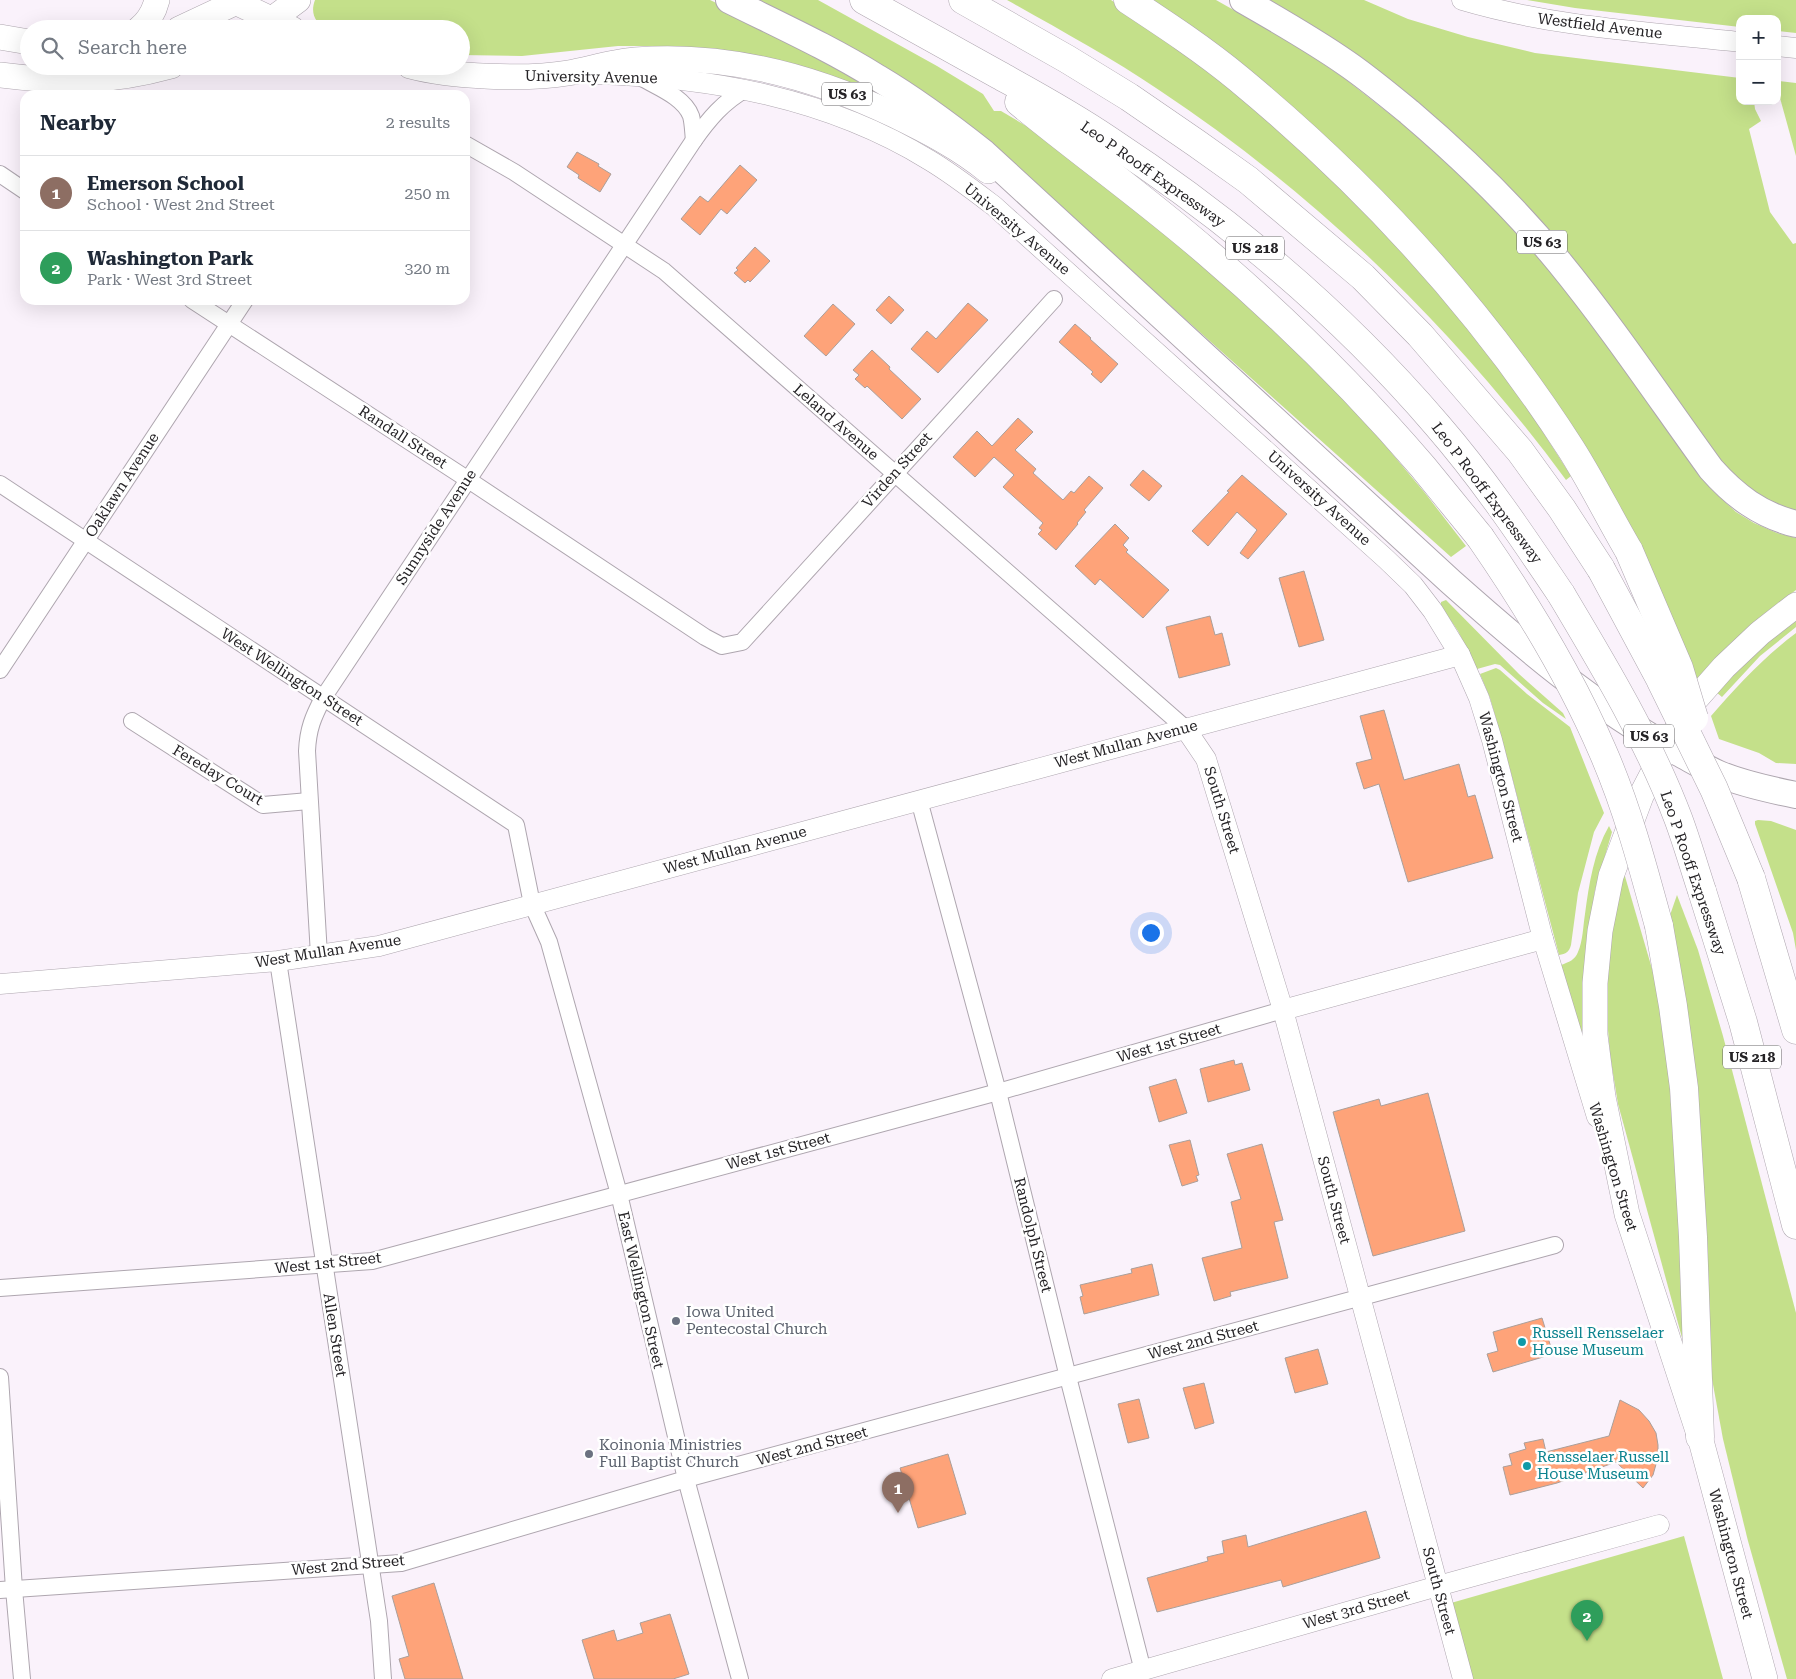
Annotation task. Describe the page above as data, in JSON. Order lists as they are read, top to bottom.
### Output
{
  "streets": {
    "highway": ["US 63", "Leo P Rooff Expressway", "US 218"],
    "main road": ["University Avenue", "Washington Street"],
    "street": [
      "Westfield Avenue",
      "Leland Avenue",
      "Randall Street",
      "Virden Street",
      "Oaklawn Avenue",
      "Sunnyside Avenue",
      "West Wellington Street",
      "West Mullan Avenue",
      "Fereday Court",
      "South Street",
      "West 1st Street",
      "Randolph Street",
      "East Wellington Street",
      "Allen Street",
      "West 2nd Street",
      "West 3rd Street"
    ]
  },
  "crossings": [
    ["University Avenue", "US 63"],
    ["University Avenue", "Sunnyside Avenue"],
    ["University Avenue", "West Mullan Avenue"],
    ["University Avenue", "Washington Street"],
    ["Leland Avenue", "Virden Street"],
    ["Leland Avenue", "Sunnyside Avenue"],
    ["Leland Avenue", "West Mullan Avenue"],
    ["Leland Avenue", "South Street"],
    ["Randall Street", "Virden Street"],
    ["Randall Street", "Oaklawn Avenue"],
    ["Randall Street", "Sunnyside Avenue"],
    ["Oaklawn Avenue", "West Wellington Street"],
    ["Sunnyside Avenue", "West Wellington Street"],
    ["Sunnyside Avenue", "West Mullan Avenue"],
    ["Sunnyside Avenue", "Fereday Court"],
    ["West Wellington Street", "West Mullan Avenue"],
    ["West Wellington Street", "East Wellington Street"],
    ["West Mullan Avenue", "Washington Street"],
    ["West Mullan Avenue", "South Street"],
    ["West Mullan Avenue", "Randolph Street"],
    ["West Mullan Avenue", "East Wellington Street"],
    ["West Mullan Avenue", "Allen Street"],
    ["Washington Street", "West 1st Street"],
    ["South Street", "West 1st Street"],
    ["South Street", "West 2nd Street"],
    ["South Street", "West 3rd Street"],
    ["West 1st Street", "Randolph Street"],
    ["West 1st Street", "East Wellington Street"],
    ["West 1st Street", "Allen Street"],
    ["Randolph Street", "West 2nd Street"],
    ["Randolph Street", "West 3rd Street"],
    ["East Wellington Street", "West 2nd Street"],
    ["Allen Street", "West 2nd Street"]
  ],
  "places": [
    "Iowa United Pentecostal Church",
    "Russell Rensselaer House Museum",
    "Koinonia Ministries Full Baptist Church",
    "Rensselaer Russell House Museum"
  ],
  "page": {
    "map_buttons": ["+", "−"],
    "search": "Search here",
    "heading": ["Nearby", "2 results"],
    "list": [
      {
        "mark": "1",
        "name": "Emerson School",
        "note": "School · West 2nd Street",
        "value": "250 m"
      },
      {
        "mark": "2",
        "name": "Washington Park",
        "note": "Park · West 3rd Street",
        "value": "320 m"
      }
    ],
    "pins": ["1", "2"]
  }
}
